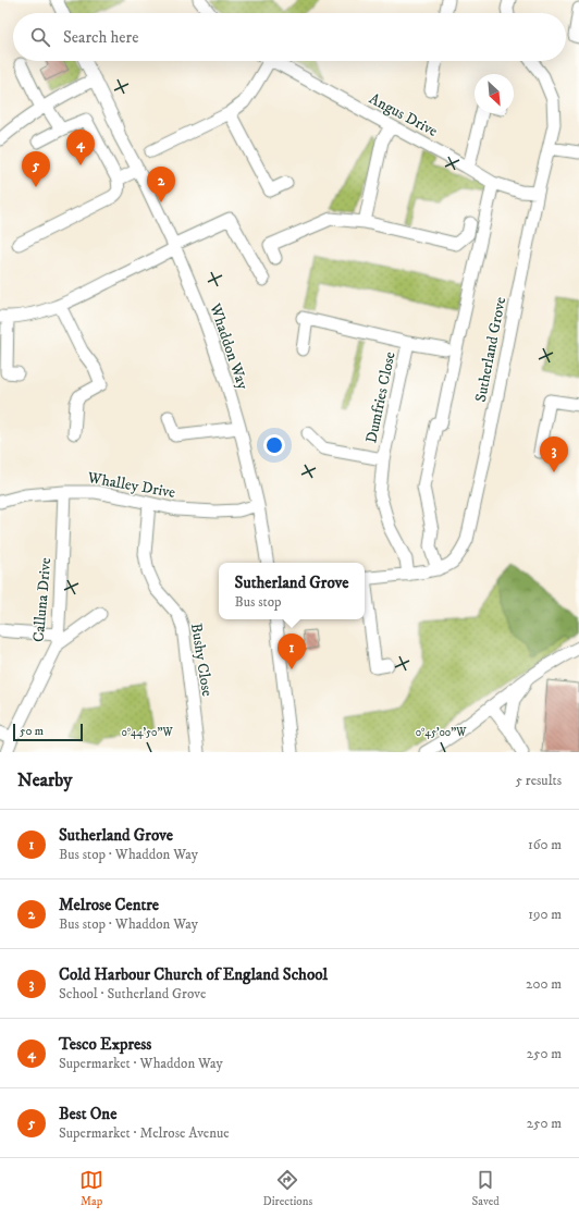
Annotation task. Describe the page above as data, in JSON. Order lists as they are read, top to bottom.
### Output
{
  "streets": {
    "street": [
      "Angus Drive",
      "Whaddon Way",
      "Sutherland Grove",
      "Dumfries Close",
      "Whalley Drive",
      "Calluna Drive",
      "Bushy Close"
    ]
  },
  "crossings": [
    ["Angus Drive", "Sutherland Grove"],
    ["Whaddon Way", "Whalley Drive"],
    ["Sutherland Grove", "Dumfries Close"],
    ["Whalley Drive", "Calluna Drive"],
    ["Whalley Drive", "Bushy Close"]
  ],
  "scale_bar": "50 m",
  "north": "bottom right",
  "page": {
    "search": "Search here",
    "pins": [
      "4",
      "5",
      "2",
      "3",
      "1"
    ],
    "popup": ["Sutherland Grove", "Bus stop"],
    "scale": "50 m",
    "heading": ["Nearby", "5 results"],
    "list": [
      {
        "mark": "1",
        "name": "Sutherland Grove",
        "note": "Bus stop · Whaddon Way",
        "value": "160 m"
      },
      {
        "mark": "2",
        "name": "Melrose Centre",
        "note": "Bus stop · Whaddon Way",
        "value": "190 m"
      },
      {
        "mark": "3",
        "name": "Cold Harbour Church of England School",
        "note": "School · Sutherland Grove",
        "value": "200 m"
      },
      {
        "mark": "4",
        "name": "Tesco Express",
        "note": "Supermarket · Whaddon Way",
        "value": "250 m"
      },
      {
        "mark": "5",
        "name": "Best One",
        "note": "Supermarket · Melrose Avenue",
        "value": "250 m"
      }
    ],
    "nav": ["Map", "Directions", "Saved"]
  },
  "coordinates": ["0°44'50\"W", "0°45'00\"W"]
}
